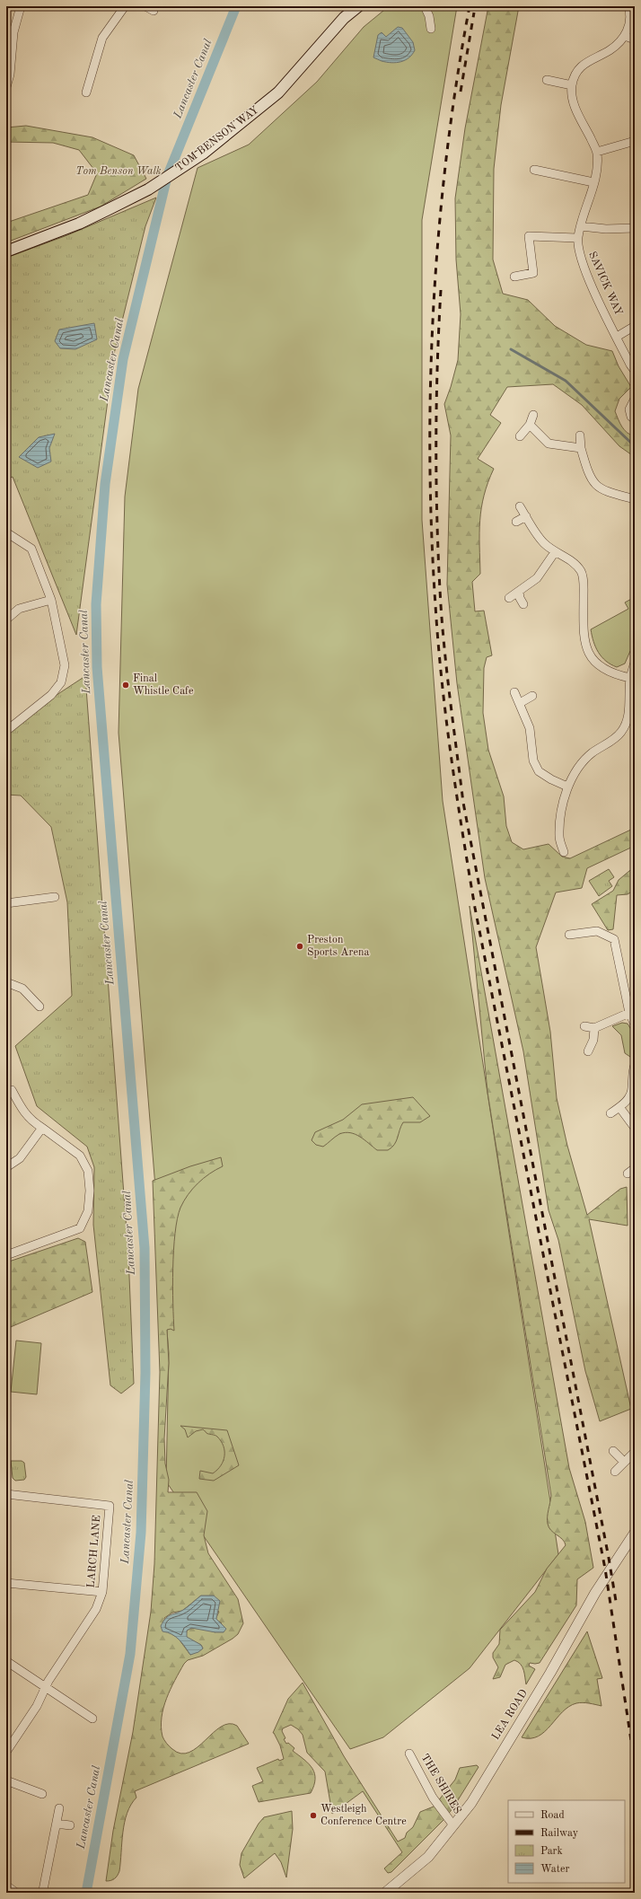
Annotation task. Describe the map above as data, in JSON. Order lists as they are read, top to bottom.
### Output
{
  "streets": {
    "main road": ["TOM BENSON WAY"],
    "street": [
      "SAVICK WAY",
      "LARCH LANE",
      "LEA ROAD",
      "THE SHIRES"
    ]
  },
  "crossings": [
    ["LEA ROAD", "THE SHIRES"]
  ],
  "water": ["Lancaster Canal"],
  "parks": ["Tom Benson Walk"],
  "places": ["Final Whistle Cafe", "Preston Sports Arena", "Westleigh Conference Centre"],
  "legend": [
    "Road",
    "Railway",
    "Park",
    "Water"
  ]
}
